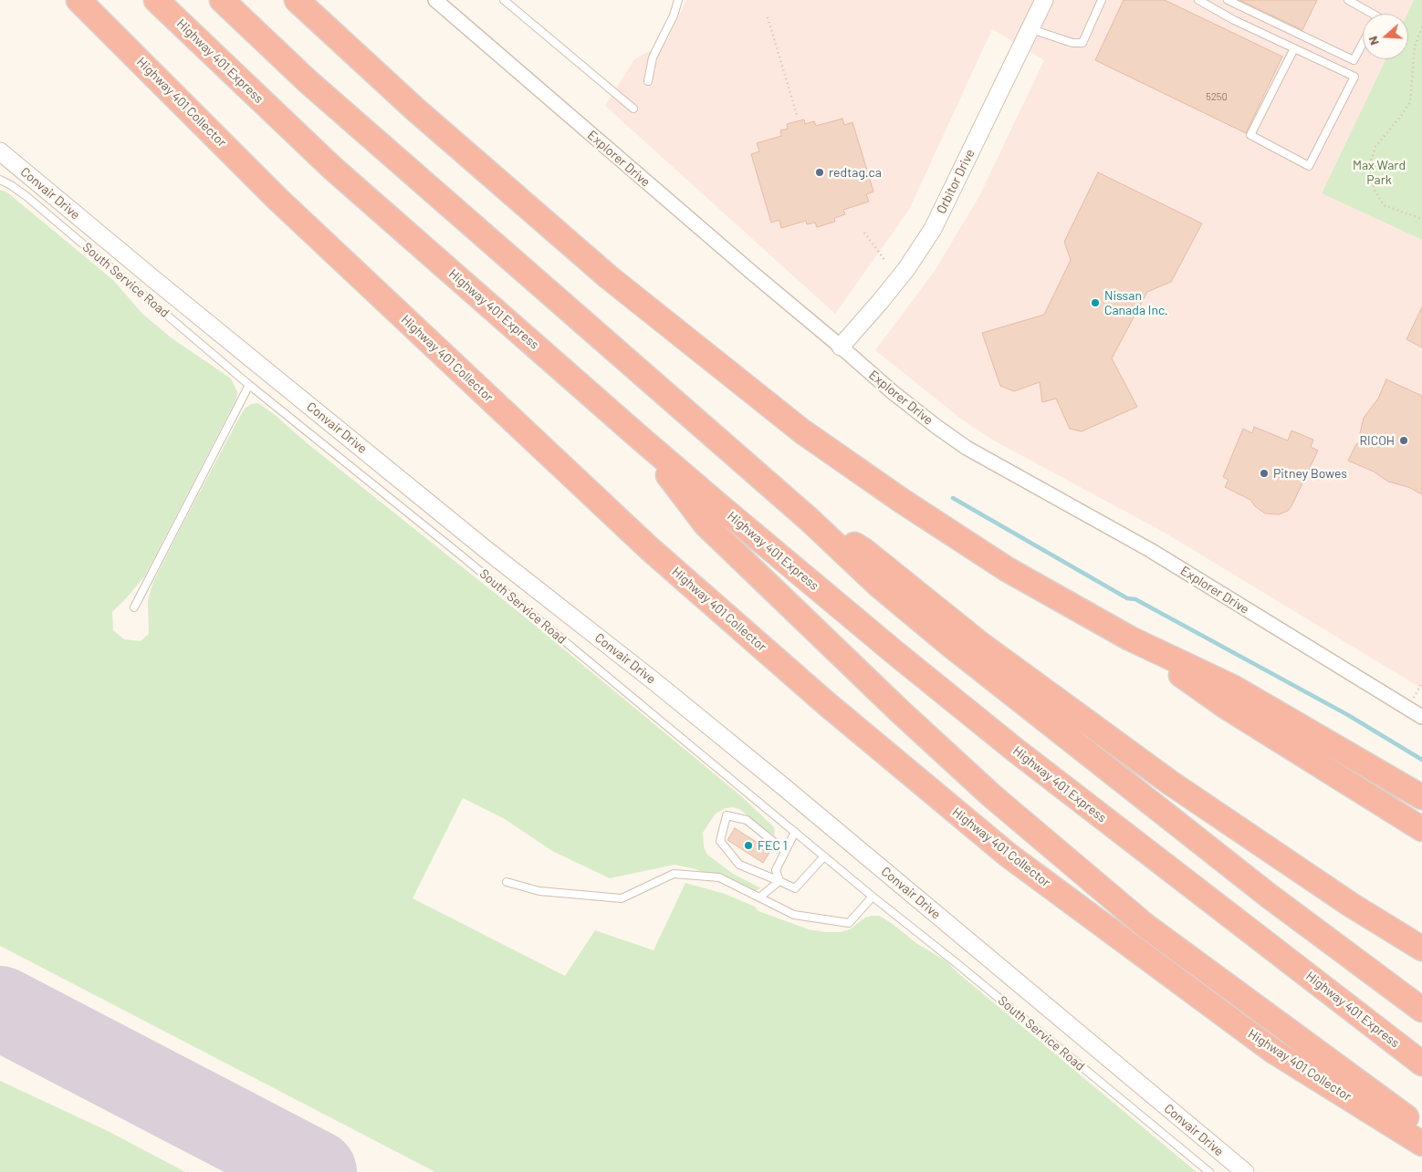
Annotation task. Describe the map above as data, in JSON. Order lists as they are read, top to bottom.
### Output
{
  "streets": {
    "highway": ["Highway 401 Express", "Highway 401 Collector"],
    "street": ["Explorer Drive", "Orbitor Drive", "Convair Drive"],
    "lane": ["South Service Road"]
  },
  "crossings": [
    ["Explorer Drive", "Orbitor Drive"]
  ],
  "parks": ["Max Ward Park"],
  "places": [
    "redtag.ca",
    "Nissan Canada Inc.",
    "RICOH",
    "Pitney Bowes",
    "FEC 1"
  ],
  "house_numbers": ["5250"],
  "north": "left"
}
